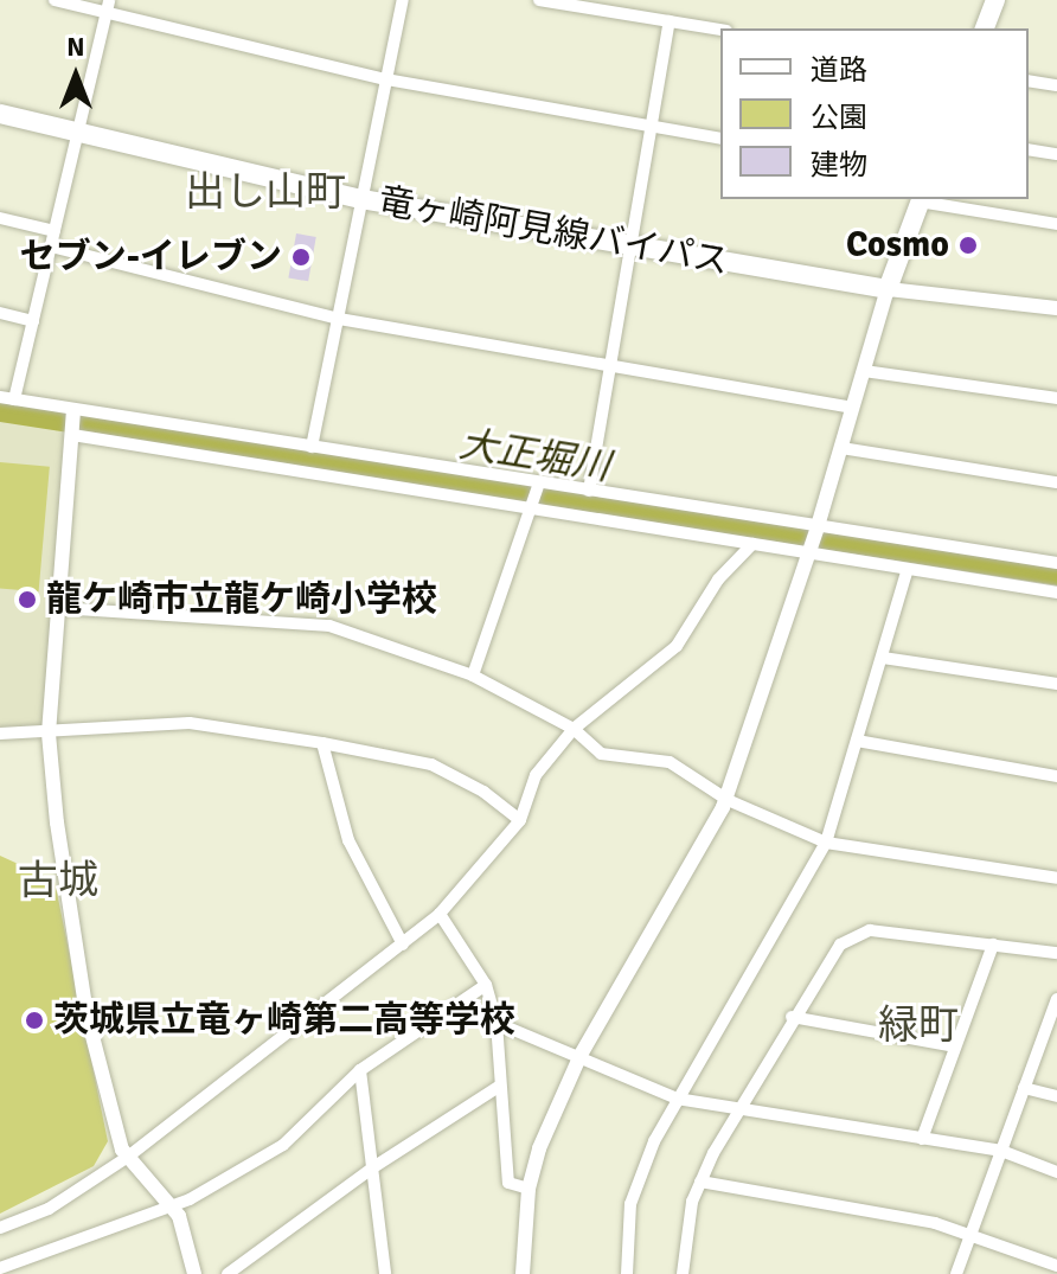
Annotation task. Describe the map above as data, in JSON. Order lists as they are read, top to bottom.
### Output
{
  "streets": {
    "main road": ["竜ヶ崎阿見線バイパス"]
  },
  "districts": ["出し山町", "古城", "緑町"],
  "water": ["大正堀川"],
  "places": [
    "Cosmo",
    "セブン-イレブン",
    "龍ケ崎市立龍ケ崎小学校",
    "茨城県立竜ヶ崎第二高等学校"
  ],
  "legend": ["道路", "公園", "建物"],
  "north": "top"
}
